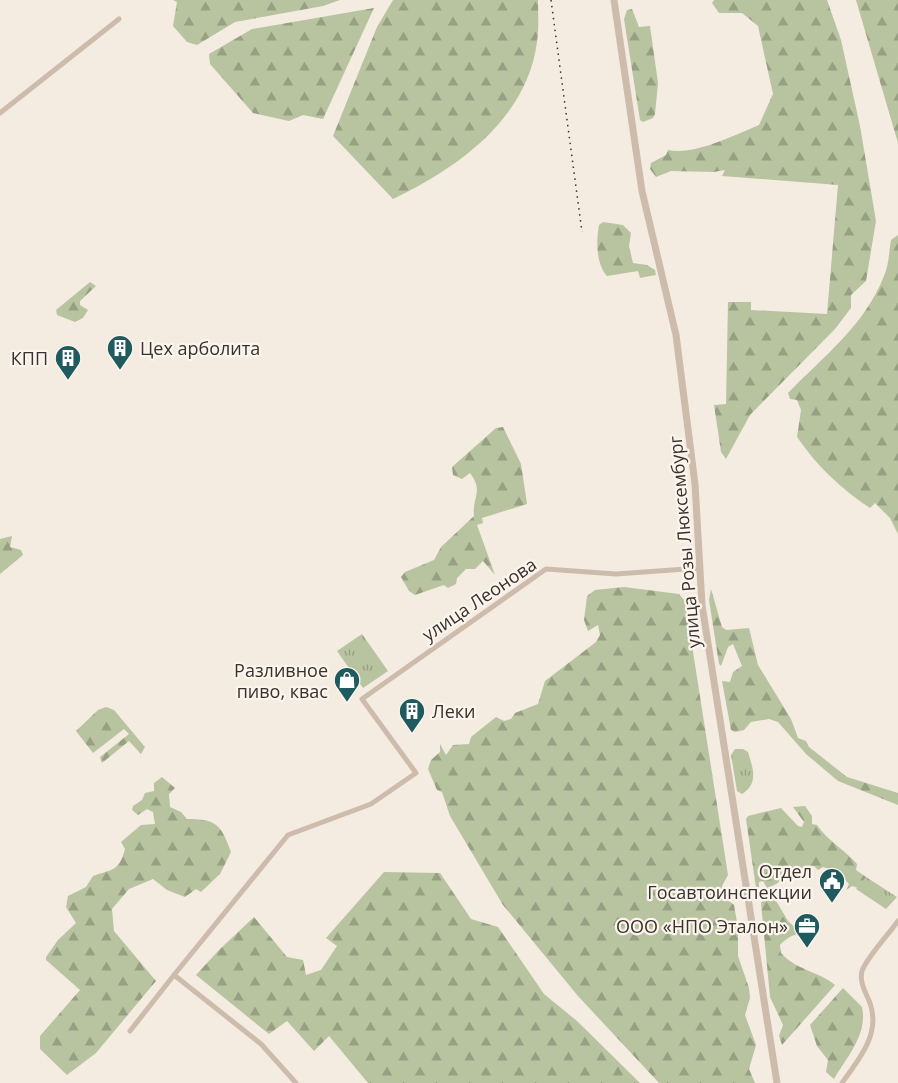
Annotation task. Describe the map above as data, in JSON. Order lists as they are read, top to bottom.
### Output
{
  "streets": {
    "street": ["улица Розы Люксембург", "улица Леонова"]
  },
  "crossings": [
    ["улица Розы Люксембург", "улица Леонова"]
  ],
  "places": {
    "building": ["Цех арболита", "КПП", "Леки"],
    "shop": ["Разливное пиво, квас"],
    "public building": ["Отдел Госавтоинспекции"],
    "office": ["ООО «НПО Эталон»"]
  }
}
